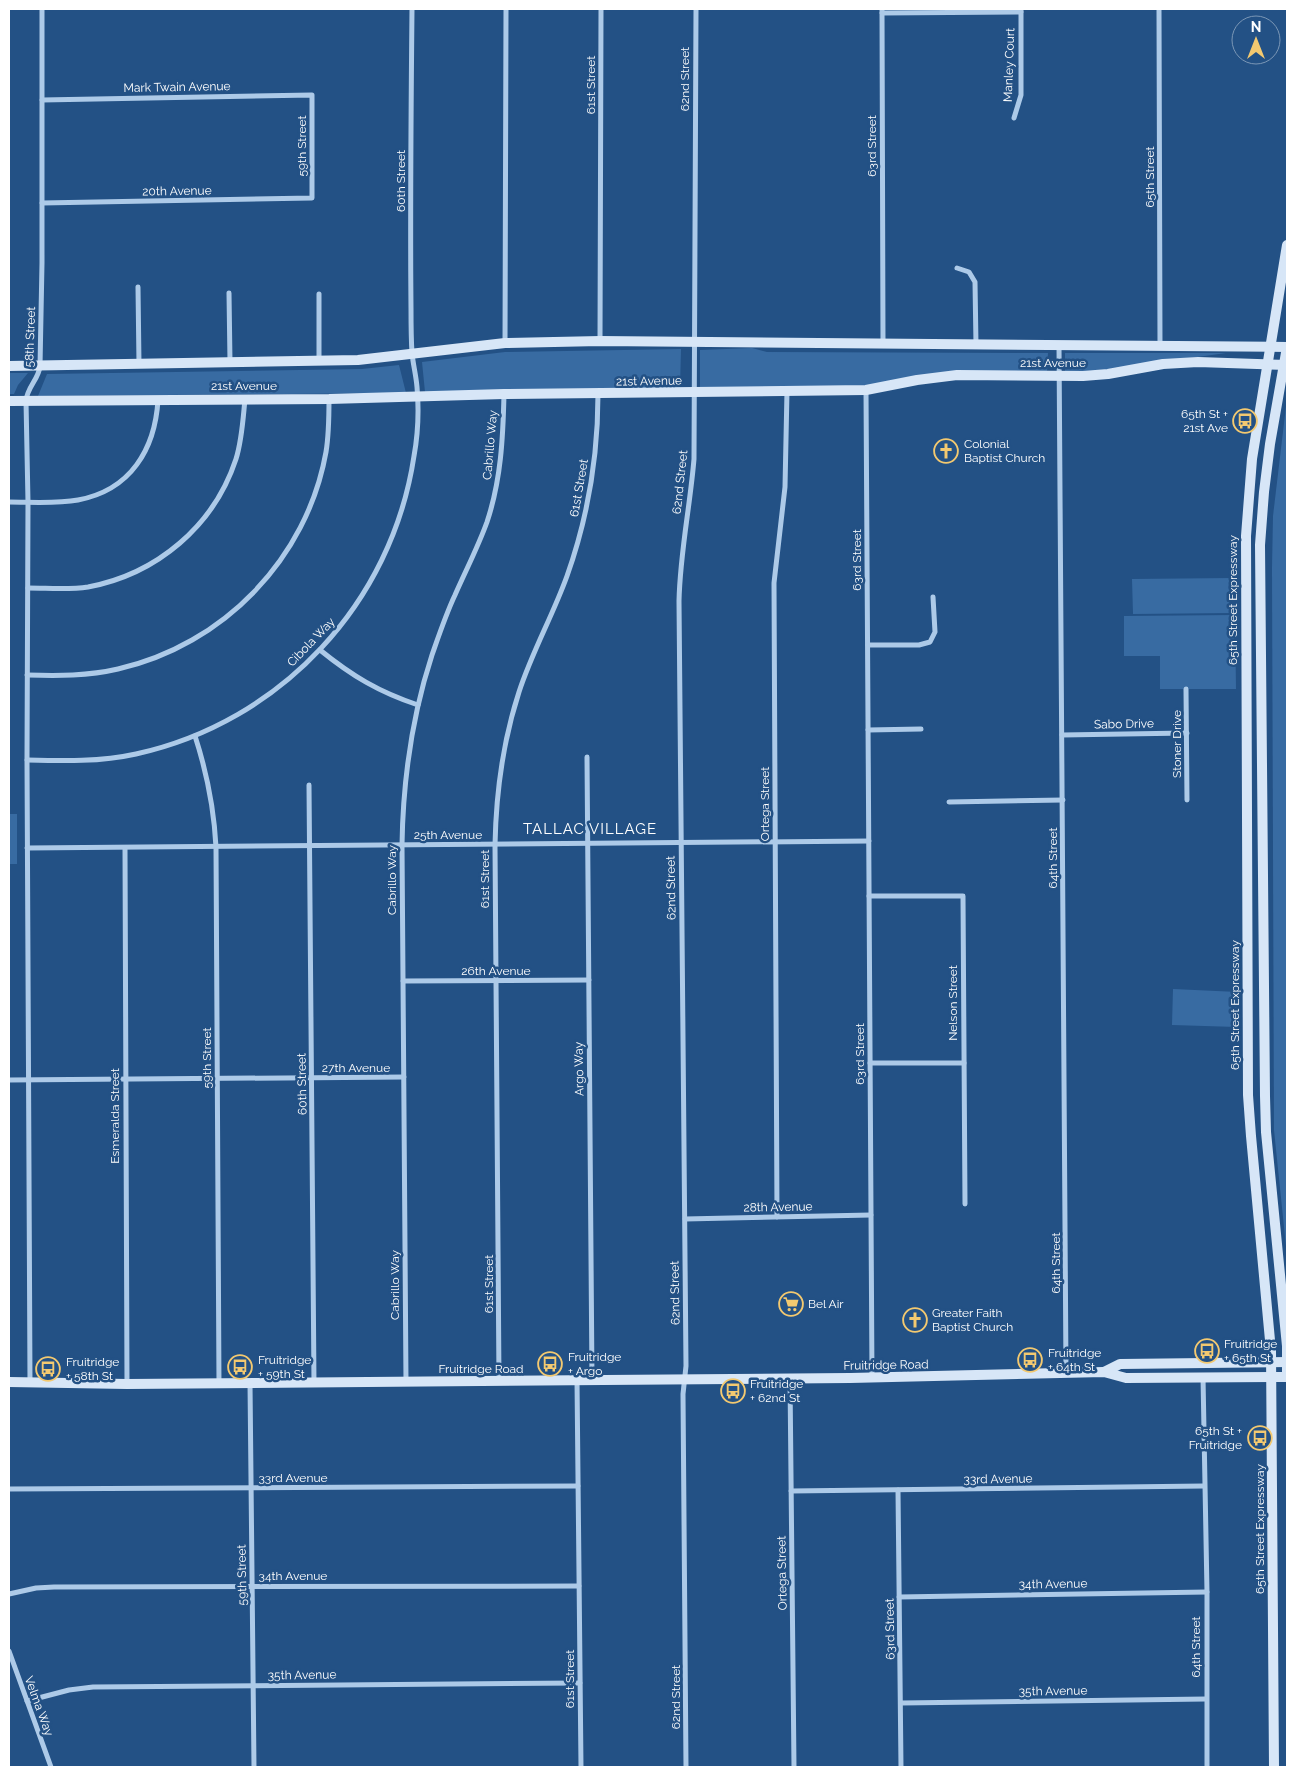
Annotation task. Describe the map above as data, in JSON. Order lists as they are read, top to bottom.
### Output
{
  "streets": {
    "main road": ["21st Avenue", "65th Street Expressway", "Fruitridge Road"],
    "street": [
      "Manley Court",
      "62nd Street",
      "61st Street",
      "Mark Twain Avenue",
      "59th Street",
      "63rd Street",
      "65th Street",
      "60th Street",
      "20th Avenue",
      "58th Street",
      "Cabrillo Way",
      "Cibola Way",
      "Sabo Drive",
      "Stoner Drive",
      "Ortega Street",
      "25th Avenue",
      "64th Street",
      "26th Avenue",
      "Nelson Street",
      "27th Avenue",
      "Argo Way",
      "Esmeralda Street",
      "28th Avenue",
      "33rd Avenue",
      "34th Avenue",
      "35th Avenue",
      "Velma Way"
    ]
  },
  "crossings": [
    ["Manley Court", "63rd Street"],
    ["62nd Street", "21st Avenue"],
    ["62nd Street", "25th Avenue"],
    ["62nd Street", "28th Avenue"],
    ["62nd Street", "Fruitridge Road"],
    ["61st Street", "21st Avenue"],
    ["61st Street", "25th Avenue"],
    ["61st Street", "26th Avenue"],
    ["61st Street", "Fruitridge Road"],
    ["61st Street", "33rd Avenue"],
    ["61st Street", "34th Avenue"],
    ["61st Street", "35th Avenue"],
    ["Mark Twain Avenue", "59th Street"],
    ["Mark Twain Avenue", "58th Street"],
    ["59th Street", "20th Avenue"],
    ["59th Street", "Cibola Way"],
    ["59th Street", "25th Avenue"],
    ["59th Street", "27th Avenue"],
    ["59th Street", "Fruitridge Road"],
    ["59th Street", "33rd Avenue"],
    ["59th Street", "34th Avenue"],
    ["59th Street", "35th Avenue"],
    ["63rd Street", "21st Avenue"],
    ["63rd Street", "25th Avenue"],
    ["63rd Street", "Nelson Street"],
    ["63rd Street", "28th Avenue"],
    ["63rd Street", "Fruitridge Road"],
    ["63rd Street", "33rd Avenue"],
    ["63rd Street", "34th Avenue"],
    ["63rd Street", "35th Avenue"],
    ["65th Street", "21st Avenue"],
    ["60th Street", "21st Avenue"],
    ["60th Street", "Cibola Way"],
    ["60th Street", "25th Avenue"],
    ["60th Street", "27th Avenue"],
    ["60th Street", "Fruitridge Road"],
    ["20th Avenue", "58th Street"],
    ["58th Street", "21st Avenue"],
    ["58th Street", "Cibola Way"],
    ["58th Street", "25th Avenue"],
    ["58th Street", "27th Avenue"],
    ["58th Street", "Fruitridge Road"],
    ["21st Avenue", "Cabrillo Way"],
    ["21st Avenue", "65th Street Expressway"],
    ["21st Avenue", "Cibola Way"],
    ["21st Avenue", "Ortega Street"],
    ["21st Avenue", "64th Street"],
    ["Cabrillo Way", "25th Avenue"],
    ["Cabrillo Way", "26th Avenue"],
    ["Cabrillo Way", "27th Avenue"],
    ["Cabrillo Way", "Fruitridge Road"],
    ["65th Street Expressway", "Fruitridge Road"],
    ["Sabo Drive", "Stoner Drive"],
    ["Sabo Drive", "64th Street"],
    ["Ortega Street", "25th Avenue"],
    ["Ortega Street", "28th Avenue"],
    ["Ortega Street", "Fruitridge Road"],
    ["Ortega Street", "33rd Avenue"],
    ["25th Avenue", "Argo Way"],
    ["25th Avenue", "Esmeralda Street"],
    ["64th Street", "Fruitridge Road"],
    ["64th Street", "33rd Avenue"],
    ["64th Street", "34th Avenue"],
    ["64th Street", "35th Avenue"],
    ["26th Avenue", "Argo Way"],
    ["27th Avenue", "Esmeralda Street"],
    ["Argo Way", "Fruitridge Road"],
    ["Esmeralda Street", "Fruitridge Road"],
    ["35th Avenue", "Velma Way"]
  ],
  "districts": ["TALLAC VILLAGE"],
  "places": {
    "bus stop": [
      "65th St + 21st Ave",
      "Fruitridge + 65th St",
      "Fruitridge + 64th St",
      "Fruitridge + Argo",
      "Fruitridge + 59th St",
      "Fruitridge + 58th St",
      "Fruitridge + 62nd St",
      "65th St + Fruitridge"
    ],
    "church": ["Colonial Baptist Church", "Greater Faith Baptist Church"],
    "supermarket": ["Bel Air"]
  },
  "north": "top"
}
